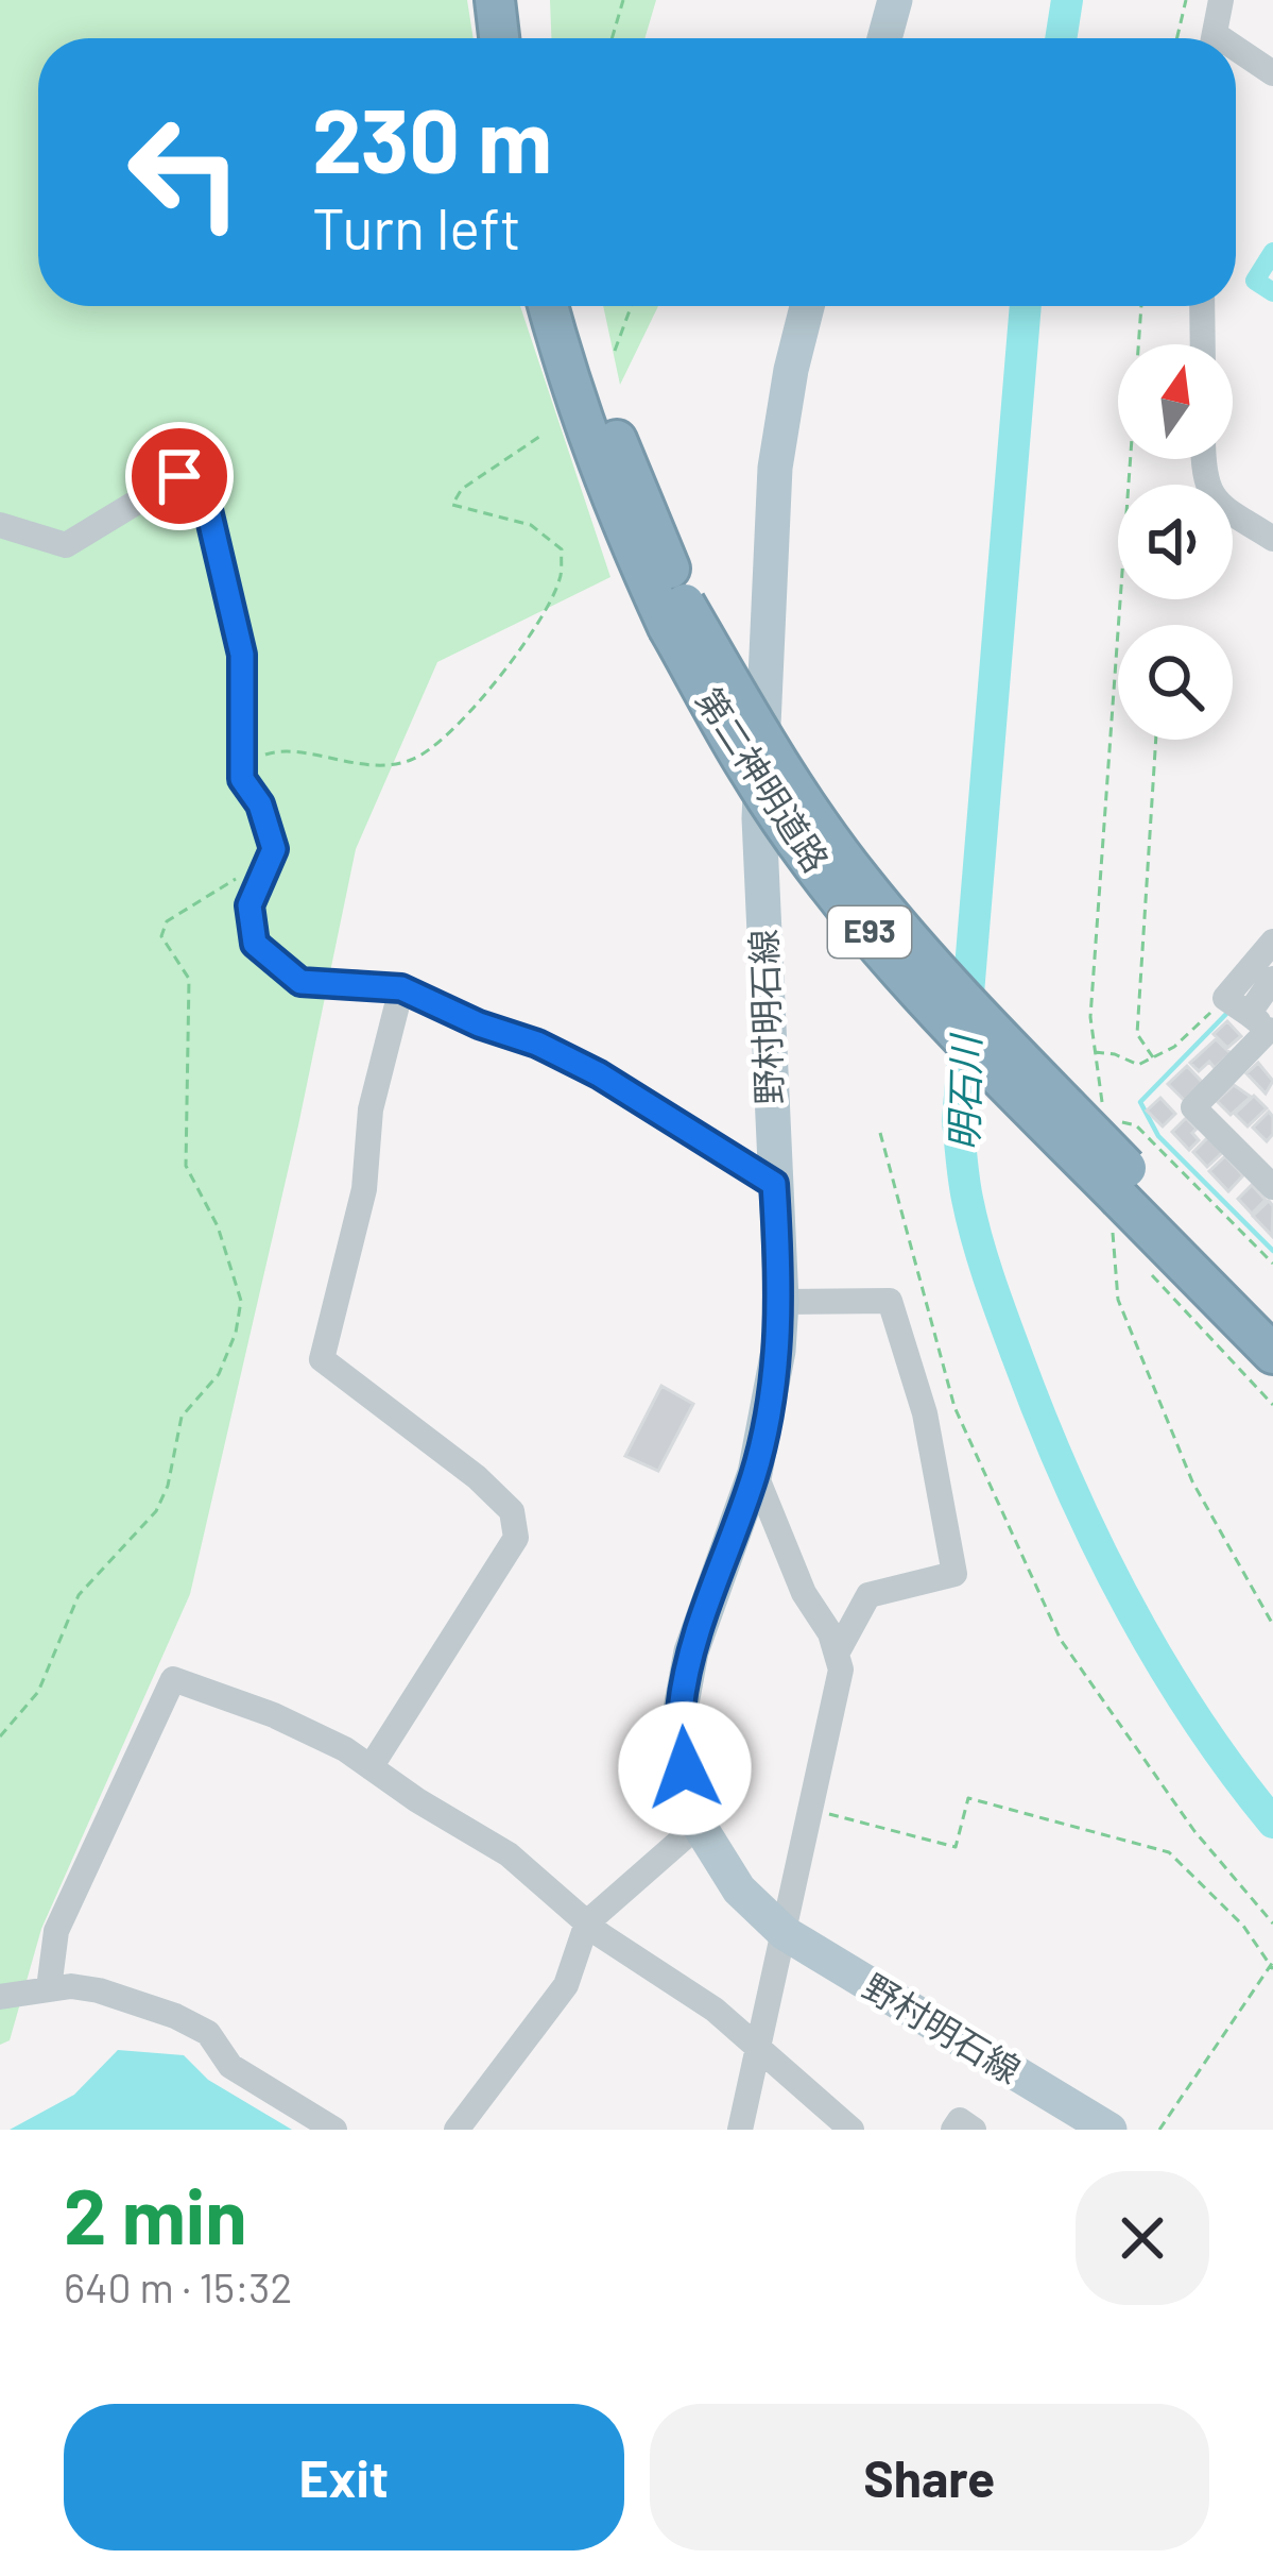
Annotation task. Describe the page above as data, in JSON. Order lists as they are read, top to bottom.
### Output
{
  "streets": {
    "highway": ["第二神明道路", "E93"],
    "main road": ["野村明石線"]
  },
  "water": ["明石川"],
  "north": "top",
  "page": {
    "turn": ["230 m", "Turn left"],
    "heading": ["2 min", "640 m · 15:32"],
    "buttons": ["Exit", "Share"]
  }
}
